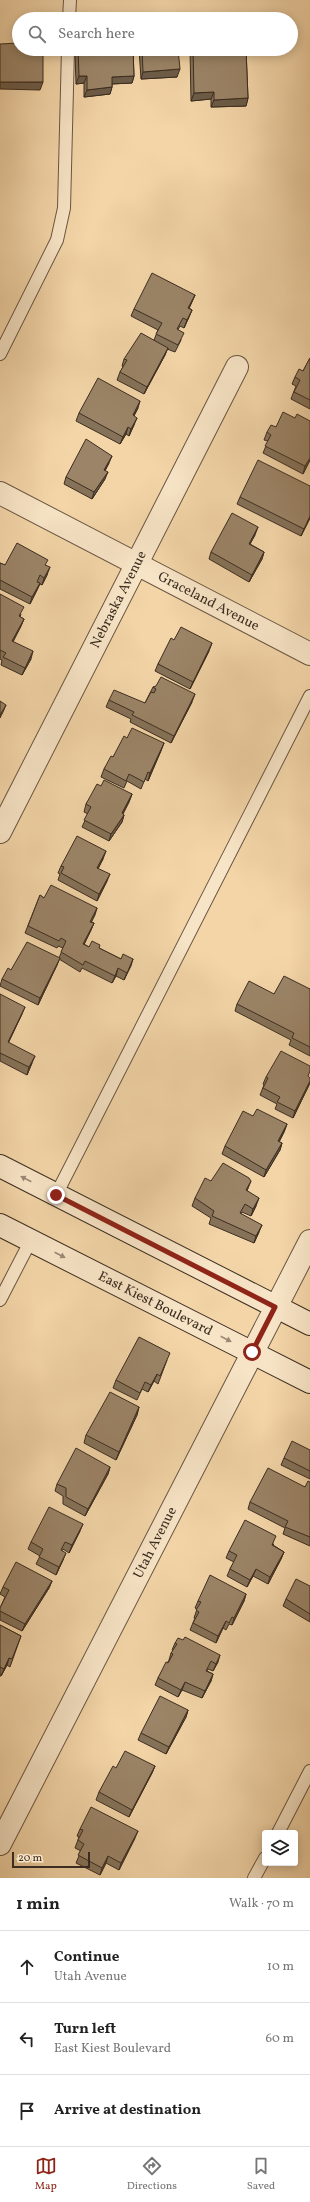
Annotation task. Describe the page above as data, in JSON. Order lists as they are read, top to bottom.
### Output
{
  "streets": {
    "street": [
      "Nebraska Avenue",
      "Graceland Avenue",
      "East Kiest Boulevard",
      "Utah Avenue"
    ]
  },
  "crossings": [
    ["Nebraska Avenue", "Graceland Avenue"],
    ["East Kiest Boulevard", "Utah Avenue"]
  ],
  "scale_bar": "20 m",
  "page": {
    "search": "Search here",
    "scale": "20 m",
    "heading": ["1 min", "Walk · 70 m"],
    "list": [
      ["Continue", "Utah Avenue", "10 m"],
      ["Turn left", "East Kiest Boulevard", "60 m"],
      "Arrive at destination"
    ],
    "nav": ["Map", "Directions", "Saved"]
  }
}
